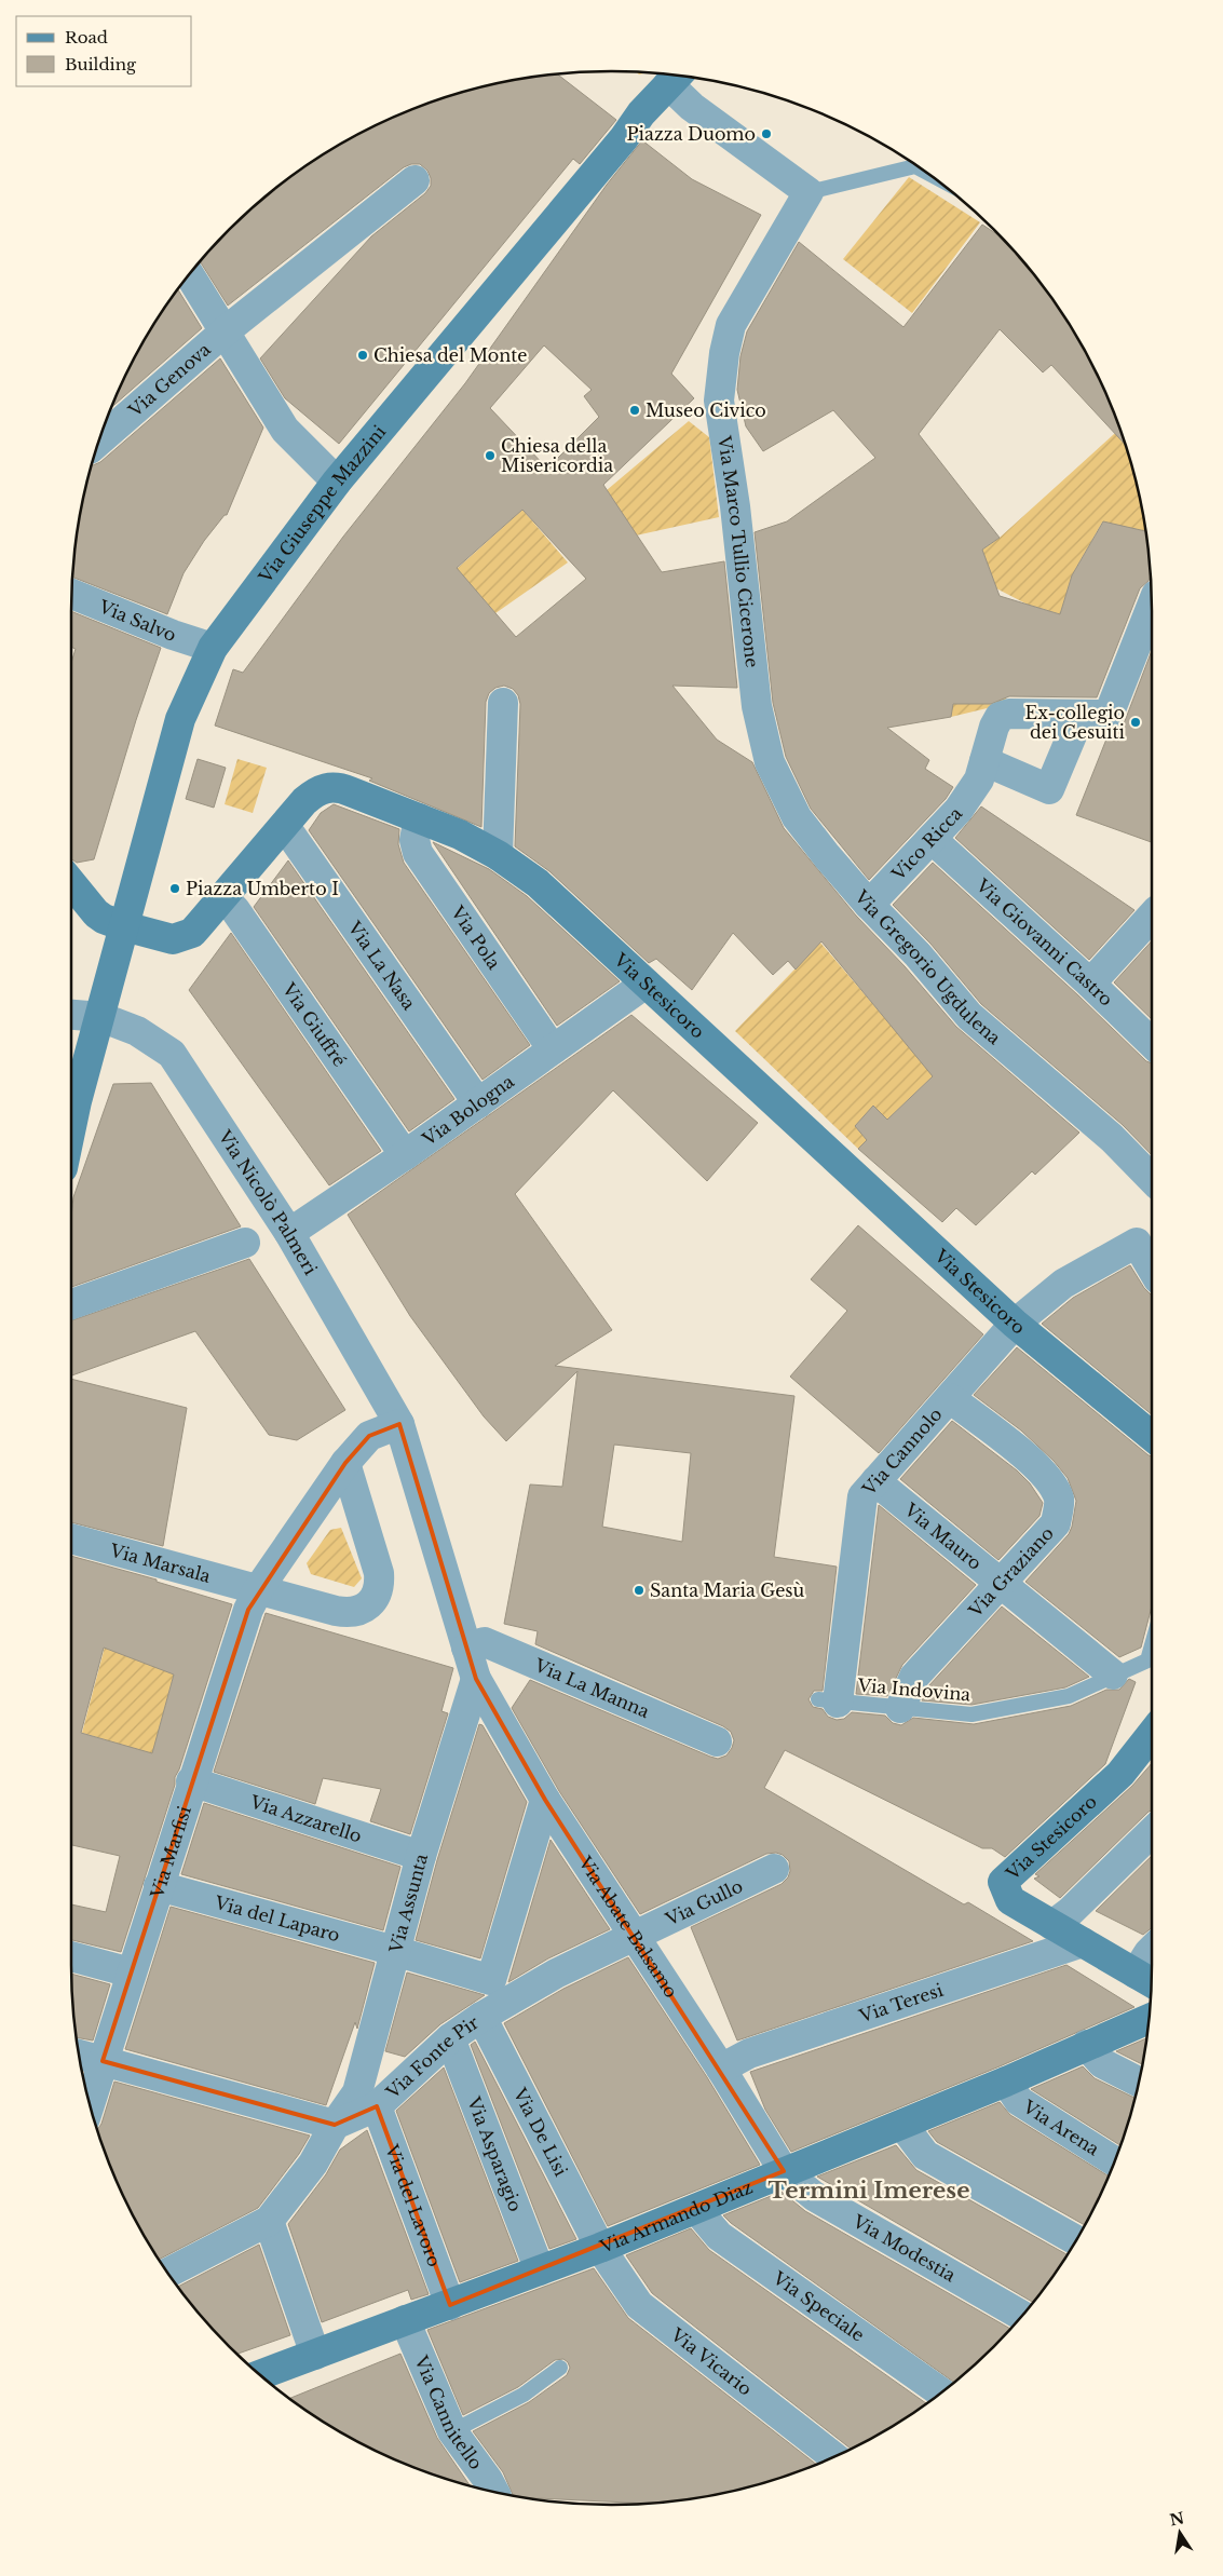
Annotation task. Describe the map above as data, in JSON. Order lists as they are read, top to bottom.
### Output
{
  "streets": {
    "street": [
      "Via Genova",
      "Via Giuseppe Mazzini",
      "Via Marco Tullio Cicerone",
      "Via Salvo",
      "Vico Ricca",
      "Via Pola",
      "Via Giovanni Castro",
      "Via La Nasa",
      "Via Gregorio Ugdulena",
      "Via Stesicoro",
      "Via Giuffré",
      "Via Bologna",
      "Via Nicolò Palmeri",
      "Via Cannolo",
      "Via Mauro",
      "Via Marsala",
      "Via Graziano",
      "Via La Manna",
      "Via Azzarello",
      "Via Marfisi",
      "Via Gullo",
      "Via Assunta",
      "Via del Laparo",
      "Via Abate Balsamo",
      "Via Teresi",
      "Via Fonte Pir",
      "Via Arena",
      "Via De Lisi",
      "Via Asparagio",
      "Via del Lavoro",
      "Via Armando Diaz",
      "Via Modestia",
      "Via Speciale",
      "Via Vicario",
      "Via Cannitello"
    ],
    "lane": ["Via Indovina"]
  },
  "crossings": [
    ["Via Giuseppe Mazzini", "Via Salvo"],
    ["Via Giuseppe Mazzini", "Via Stesicoro"],
    ["Via Giuseppe Mazzini", "Via Nicolò Palmeri"],
    ["Via Marco Tullio Cicerone", "Via Gregorio Ugdulena"],
    ["Vico Ricca", "Via Giovanni Castro"],
    ["Vico Ricca", "Via Gregorio Ugdulena"],
    ["Via Pola", "Via Stesicoro"],
    ["Via Pola", "Via Bologna"],
    ["Via La Nasa", "Via Stesicoro"],
    ["Via La Nasa", "Via Bologna"],
    ["Via Stesicoro", "Via Giuffré"],
    ["Via Stesicoro", "Via Bologna"],
    ["Via Stesicoro", "Via Cannolo"],
    ["Via Stesicoro", "Via Teresi"],
    ["Via Giuffré", "Via Bologna"],
    ["Via Bologna", "Via Nicolò Palmeri"],
    ["Via Nicolò Palmeri", "Via La Manna"],
    ["Via Nicolò Palmeri", "Via Marfisi"],
    ["Via Nicolò Palmeri", "Via Abate Balsamo"],
    ["Via Cannolo", "Via Mauro"],
    ["Via Cannolo", "Via Graziano"],
    ["Via Cannolo", "Via Indovina"],
    ["Via Mauro", "Via Graziano"],
    ["Via Mauro", "Via Indovina"],
    ["Via Marsala", "Via Marfisi"],
    ["Via Graziano", "Via Indovina"],
    ["Via La Manna", "Via Abate Balsamo"],
    ["Via Azzarello", "Via Marfisi"],
    ["Via Azzarello", "Via Assunta"],
    ["Via Marfisi", "Via del Laparo"],
    ["Via Gullo", "Via Abate Balsamo"],
    ["Via Gullo", "Via Fonte Pir"],
    ["Via Assunta", "Via del Laparo"],
    ["Via Assunta", "Via Abate Balsamo"],
    ["Via Assunta", "Via Fonte Pir"],
    ["Via del Laparo", "Via Abate Balsamo"],
    ["Via Abate Balsamo", "Via Teresi"],
    ["Via Abate Balsamo", "Via Fonte Pir"],
    ["Via Abate Balsamo", "Via Armando Diaz"],
    ["Via Abate Balsamo", "Via Modestia"],
    ["Via Fonte Pir", "Via De Lisi"],
    ["Via Fonte Pir", "Via Asparagio"],
    ["Via Fonte Pir", "Via del Lavoro"],
    ["Via Arena", "Via Armando Diaz"],
    ["Via De Lisi", "Via Armando Diaz"],
    ["Via De Lisi", "Via Vicario"],
    ["Via Asparagio", "Via Armando Diaz"],
    ["Via del Lavoro", "Via Armando Diaz"],
    ["Via Armando Diaz", "Via Modestia"],
    ["Via Armando Diaz", "Via Speciale"],
    ["Via Armando Diaz", "Via Vicario"],
    ["Via Armando Diaz", "Via Cannitello"]
  ],
  "districts": ["Termini Imerese"],
  "places": [
    "Piazza Duomo",
    "Chiesa del Monte",
    "Museo Civico",
    "Chiesa della Misericordia",
    "Ex-collegio dei Gesuiti",
    "Piazza Umberto I",
    "Santa Maria Gesù"
  ],
  "legend": ["Road", "Building"],
  "north": "top"
}
